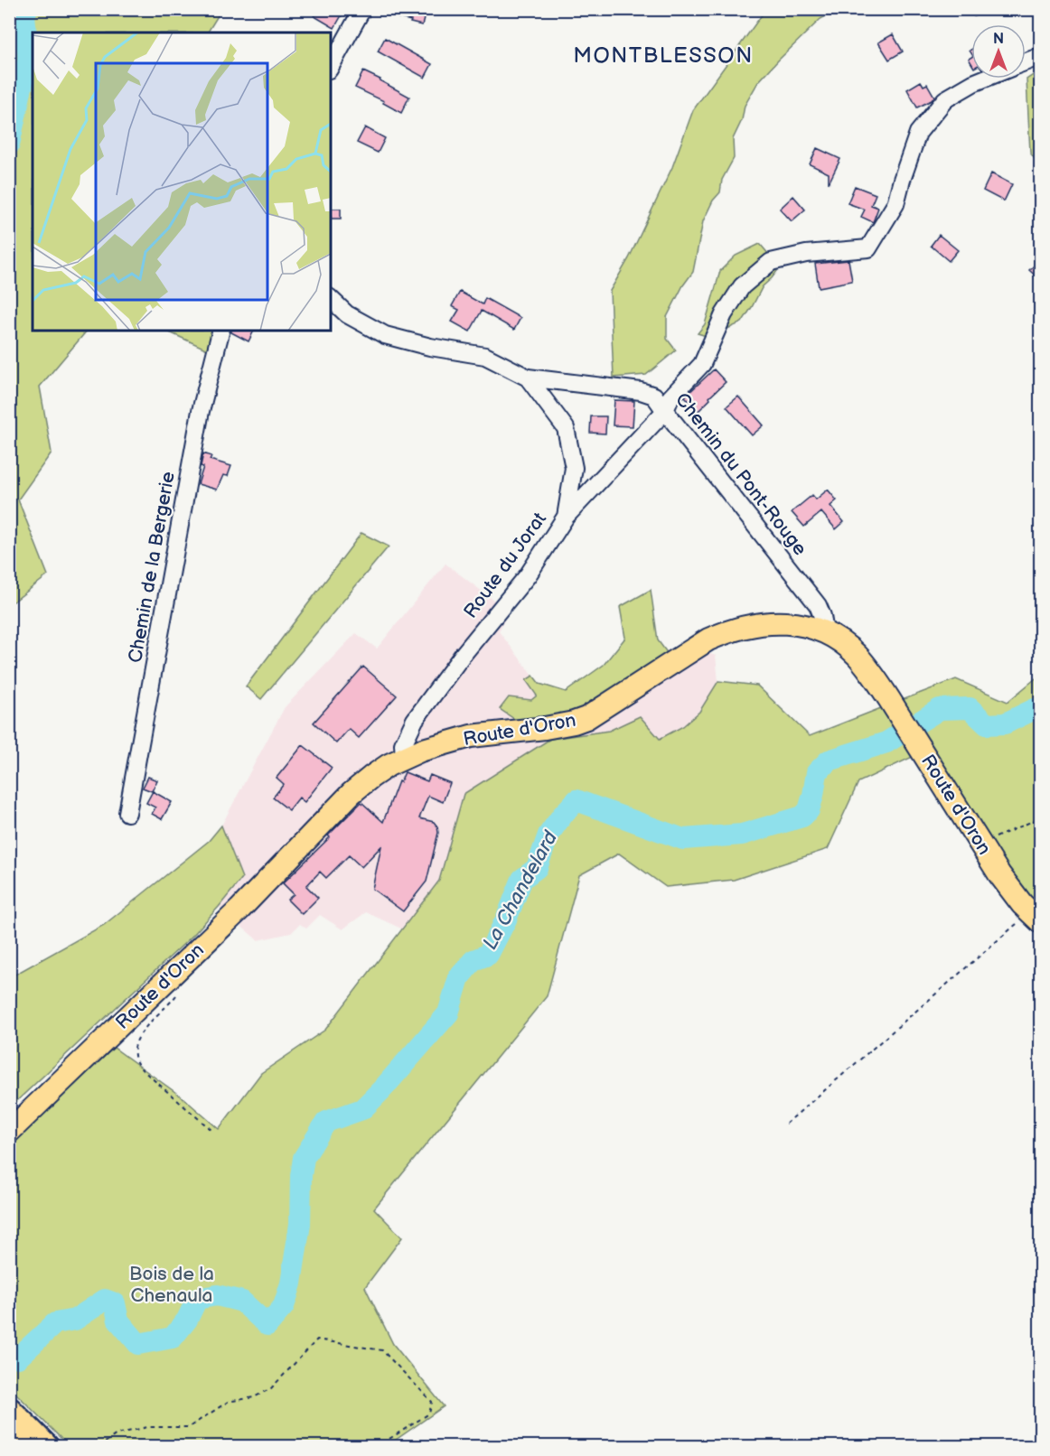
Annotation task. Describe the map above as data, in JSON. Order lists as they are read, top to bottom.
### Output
{
  "streets": {
    "main road": ["Route d'Oron"],
    "street": ["Chemin du Pont-Rouge", "Route du Jorat", "Chemin de la Bergerie"]
  },
  "crossings": [
    ["Chemin du Pont-Rouge", "Route du Jorat"],
    ["Chemin du Pont-Rouge", "Route d'Oron"],
    ["Route du Jorat", "Route d'Oron"]
  ],
  "districts": ["MONTBLESSON"],
  "water": ["La Chandelard"],
  "parks": ["Bois de la Chenaula"],
  "north": "top"
}
